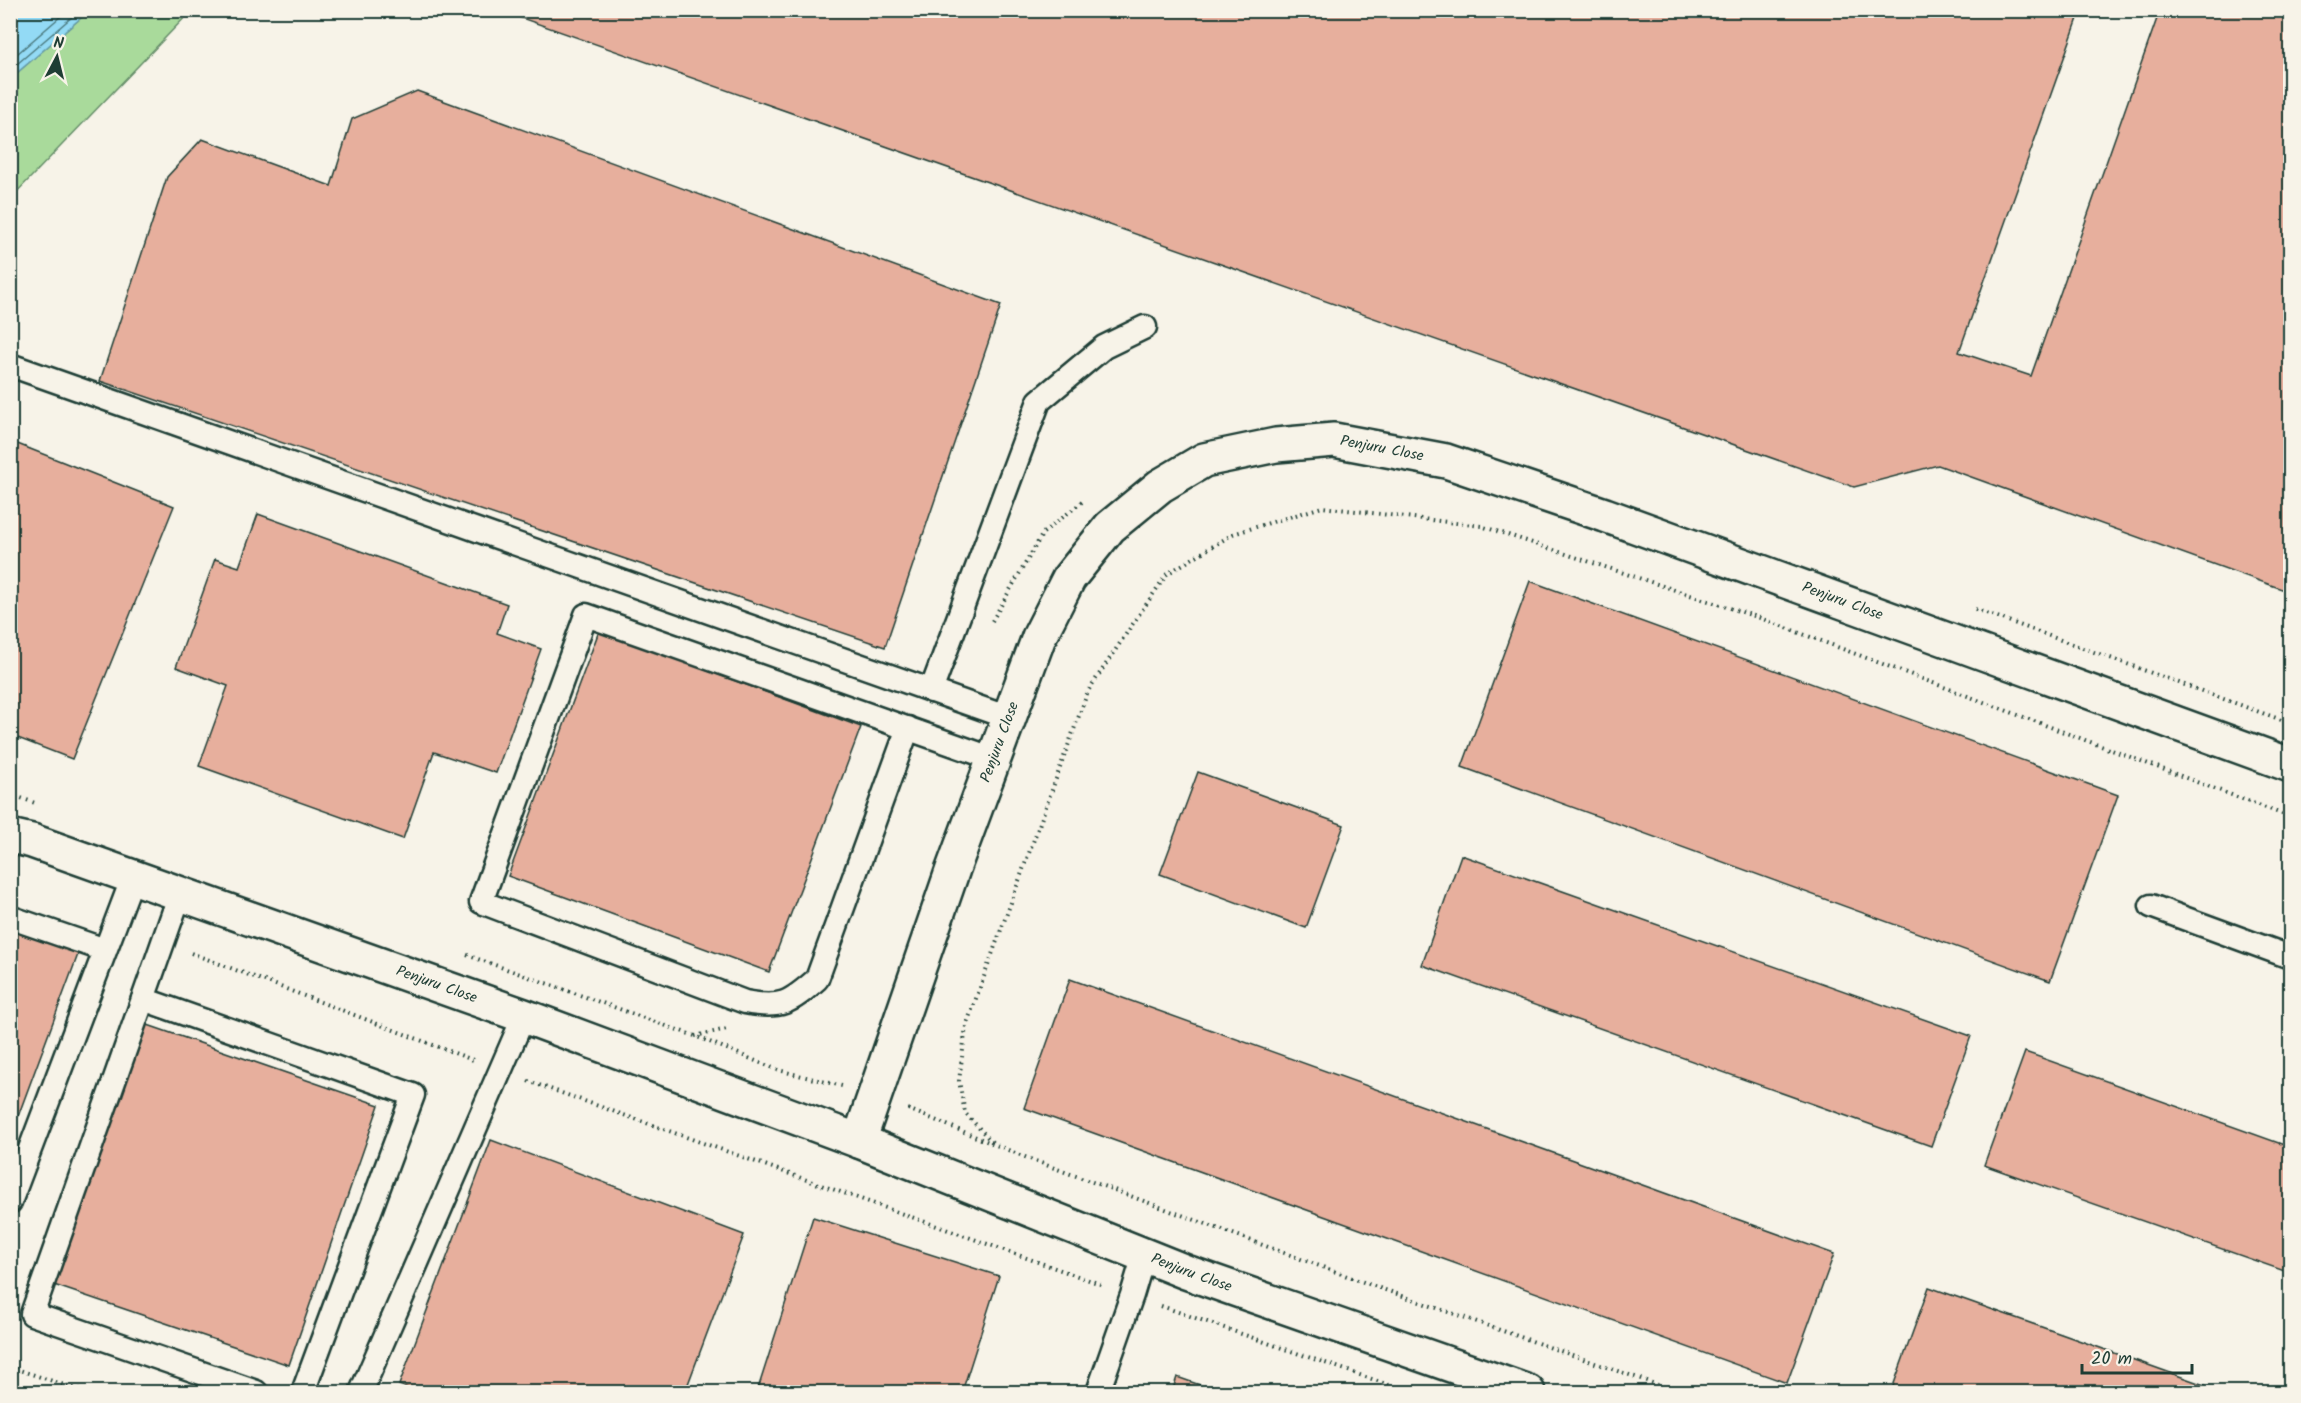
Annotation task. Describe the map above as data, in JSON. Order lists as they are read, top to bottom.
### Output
{
  "streets": {
    "street": ["Penjuru Close"]
  },
  "scale_bar": "20 m",
  "north": "top"
}
